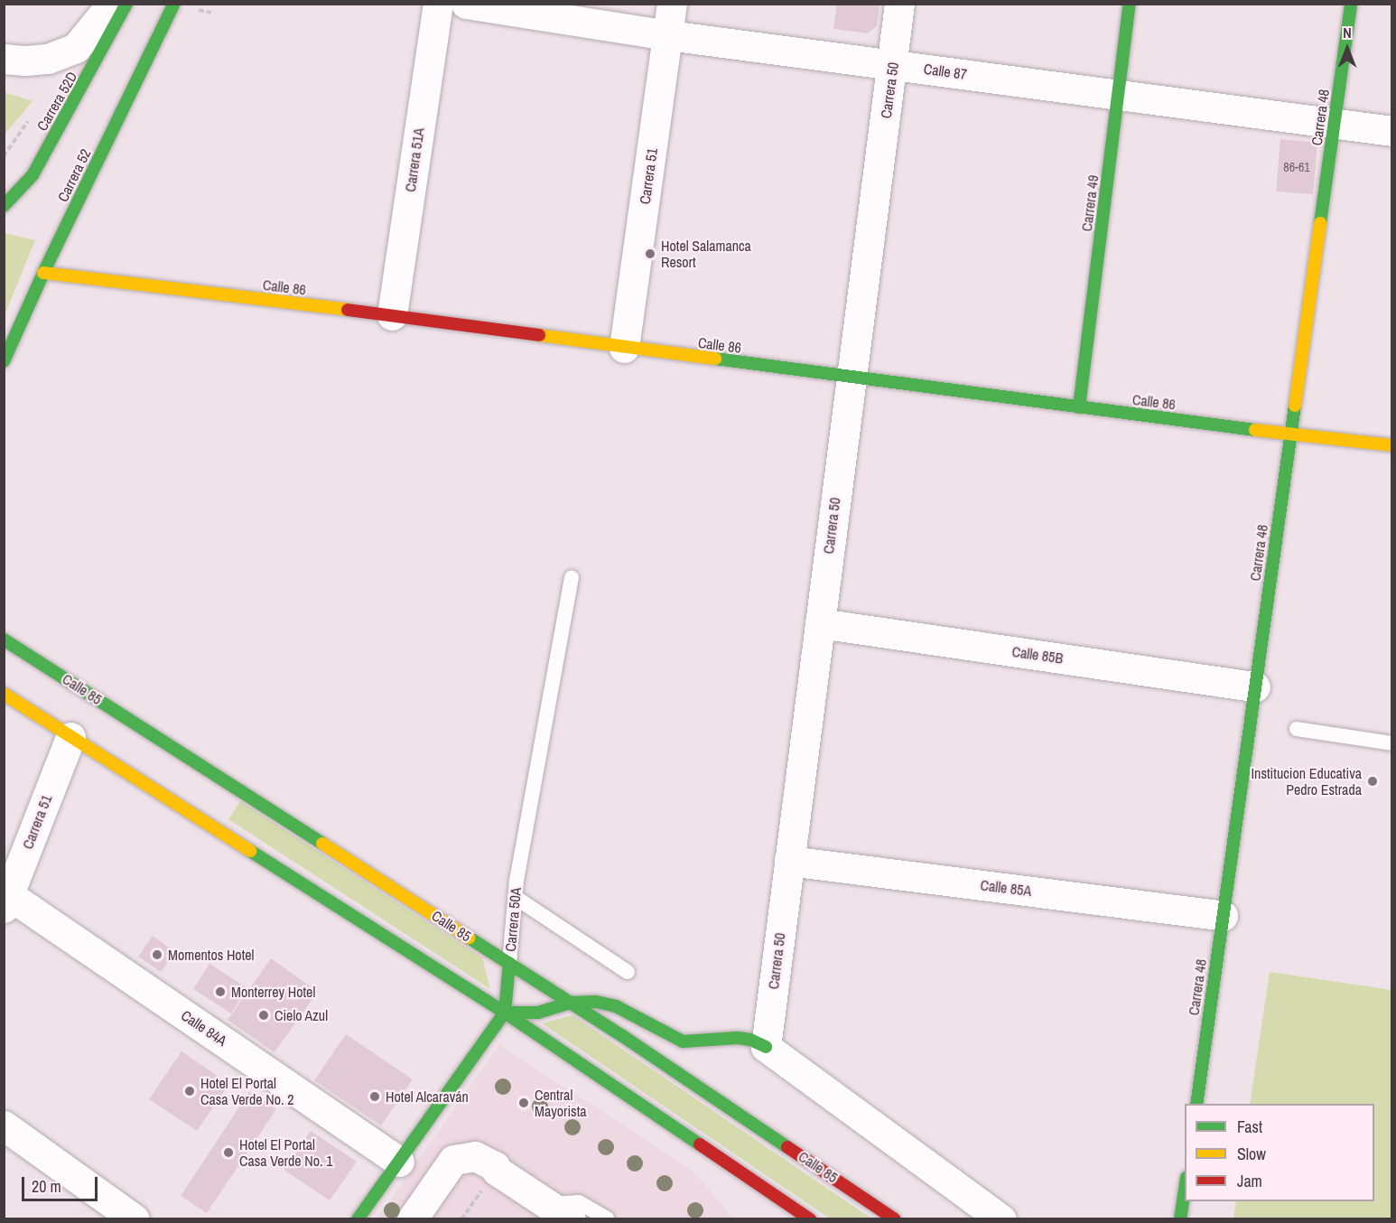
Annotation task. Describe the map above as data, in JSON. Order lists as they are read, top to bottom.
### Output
{
  "streets": {
    "street": [
      "Calle 87",
      "Carrera 50",
      "Carrera 52D",
      "Carrera 48",
      "Carrera 51A",
      "Carrera 52",
      "Carrera 51",
      "Carrera 49",
      "Calle 86",
      "Calle 85B",
      "Calle 85",
      "Calle 85A",
      "Carrera 50A",
      "Calle 84A"
    ]
  },
  "crossings": [
    ["Calle 87", "Carrera 50"],
    ["Calle 87", "Carrera 48"],
    ["Calle 87", "Carrera 51"],
    ["Calle 87", "Carrera 49"],
    ["Carrera 50", "Calle 86"],
    ["Carrera 50", "Calle 85B"],
    ["Carrera 50", "Calle 85A"],
    ["Carrera 48", "Calle 86"],
    ["Carrera 48", "Calle 85B"],
    ["Carrera 48", "Calle 85A"],
    ["Carrera 51A", "Calle 86"],
    ["Carrera 52", "Calle 86"],
    ["Carrera 51", "Calle 86"],
    ["Carrera 51", "Calle 84A"],
    ["Carrera 49", "Calle 86"],
    ["Calle 85", "Carrera 50A"]
  ],
  "places": [
    "Hotel Salamanca Resort",
    "Institucion Educativa Pedro Estrada",
    "Momentos Hotel",
    "Monterrey Hotel",
    "Cielo Azul",
    "Hotel El Portal Casa Verde No. 2",
    "Hotel Alcaraván",
    "Central Mayorista",
    "Hotel El Portal Casa Verde No. 1"
  ],
  "house_numbers": ["86-61"],
  "legend": ["Fast", "Slow", "Jam"],
  "scale_bar": "20 m",
  "north": "top"
}
